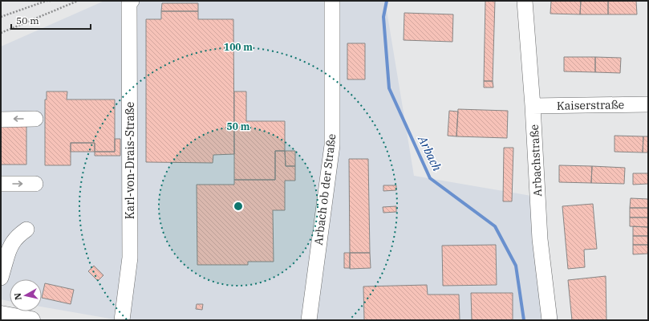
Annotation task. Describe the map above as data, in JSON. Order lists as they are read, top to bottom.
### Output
{
  "streets": {
    "street": [
      "Kaiserstraße",
      "Karl-von-Drais-Straße",
      "Arbachstraße",
      "Arbach ob der Straße"
    ]
  },
  "crossings": [
    ["Kaiserstraße", "Arbachstraße"]
  ],
  "water": ["Arbach"],
  "scale_bar": "50 m",
  "north": "left",
  "rings": ["100 m", "50 m"]
}
